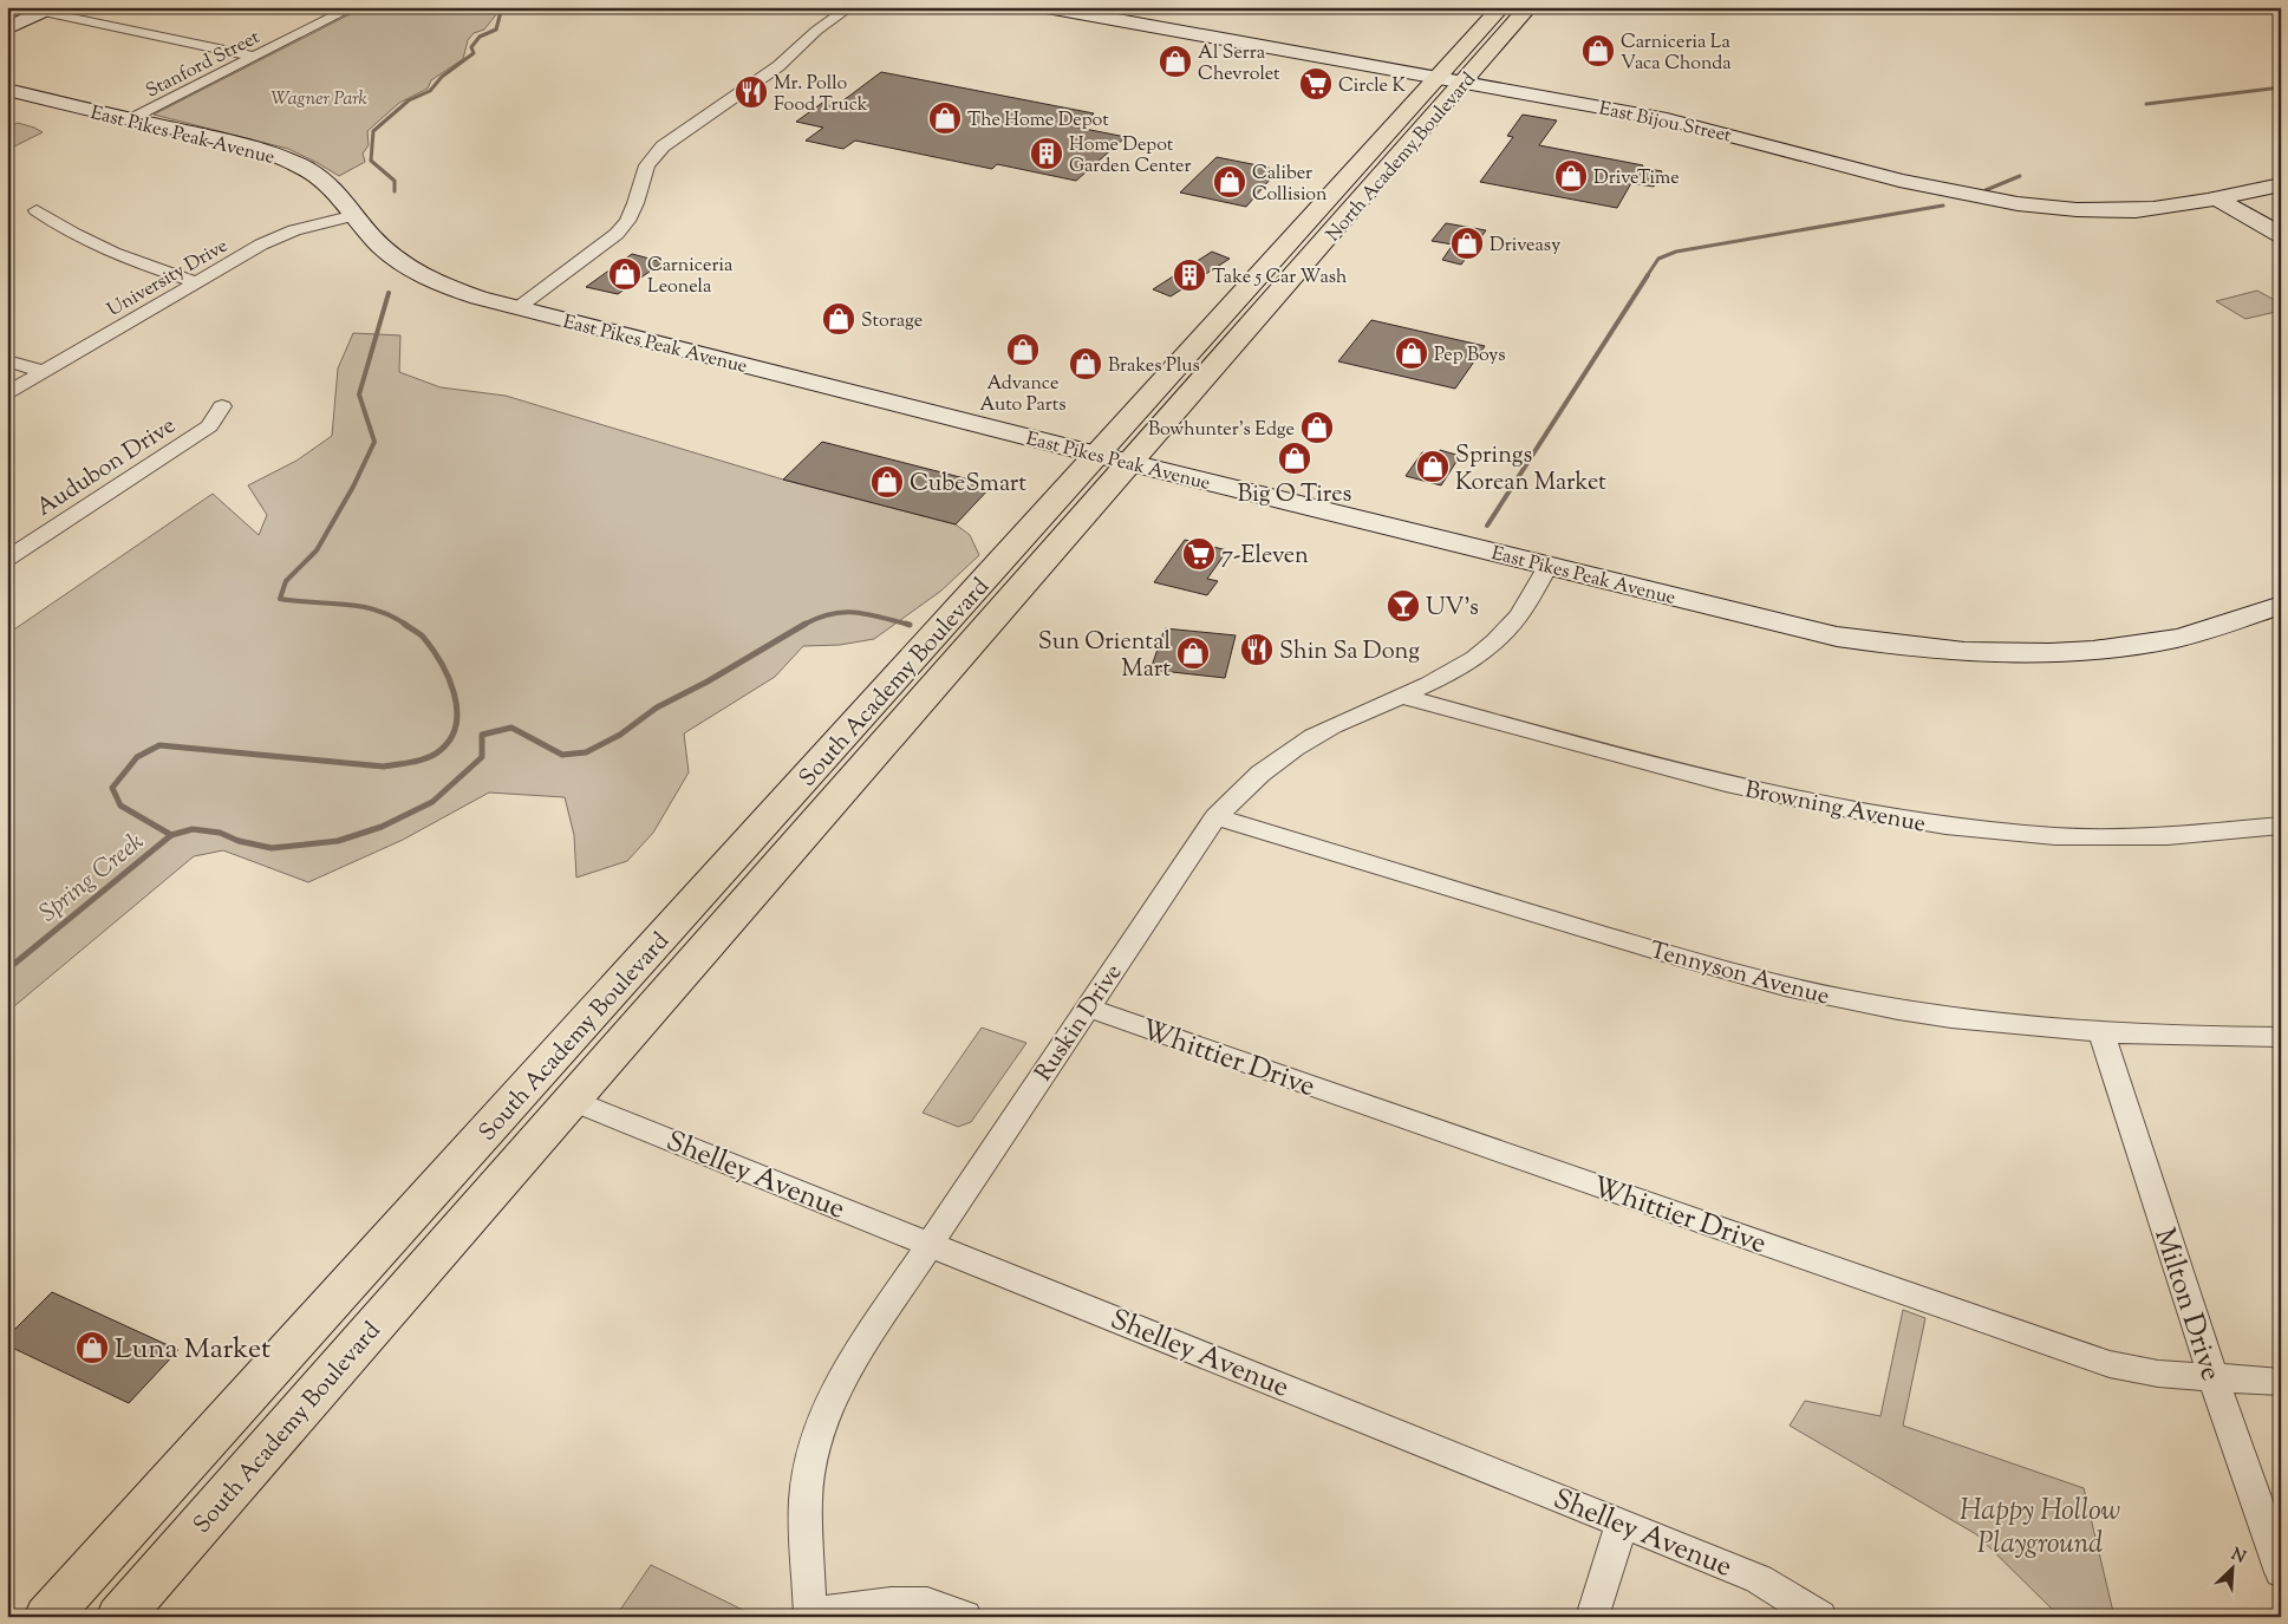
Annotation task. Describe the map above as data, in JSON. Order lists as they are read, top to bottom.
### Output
{
  "streets": {
    "highway": ["North Academy Boulevard", "South Academy Boulevard"],
    "main road": ["East Bijou Street", "East Pikes Peak Avenue"],
    "street": [
      "Stanford Street",
      "University Drive",
      "Audubon Drive",
      "Browning Avenue",
      "Tennyson Avenue",
      "Ruskin Drive",
      "Whittier Drive",
      "Shelley Avenue",
      "Milton Drive"
    ]
  },
  "crossings": [
    ["Stanford Street", "East Pikes Peak Avenue"],
    ["East Bijou Street", "North Academy Boulevard"],
    ["East Pikes Peak Avenue", "North Academy Boulevard"],
    ["East Pikes Peak Avenue", "University Drive"],
    ["East Pikes Peak Avenue", "South Academy Boulevard"],
    ["East Pikes Peak Avenue", "Ruskin Drive"],
    ["North Academy Boulevard", "South Academy Boulevard"],
    ["South Academy Boulevard", "Shelley Avenue"],
    ["Browning Avenue", "Ruskin Drive"],
    ["Tennyson Avenue", "Ruskin Drive"],
    ["Tennyson Avenue", "Milton Drive"],
    ["Ruskin Drive", "Whittier Drive"],
    ["Ruskin Drive", "Shelley Avenue"],
    ["Whittier Drive", "Milton Drive"]
  ],
  "water": ["Spring Creek"],
  "parks": ["Wagner Park", "Happy Hollow Playground"],
  "places": {
    "shop": [
      "Carniceria La Vaca Chonda",
      "Al Serra Chevrolet",
      "The Home Depot",
      "DriveTime",
      "Caliber Collision",
      "Driveasy",
      "Carniceria Leonela",
      "Storage",
      "Advance Auto Parts",
      "Pep Boys",
      "Brakes Plus",
      "Bowhunter's Edge",
      "Big O Tires",
      "Springs Korean Market",
      "CubeSmart",
      "Sun Oriental Mart",
      "Luna Market"
    ],
    "supermarket": ["Circle K", "7-Eleven"],
    "restaurant": ["Mr. Pollo Food Truck", "Shin Sa Dong"],
    "building": ["Home Depot Garden Center", "Take 5 Car Wash"],
    "bar": ["UV's"]
  },
  "north": "top right"
}
